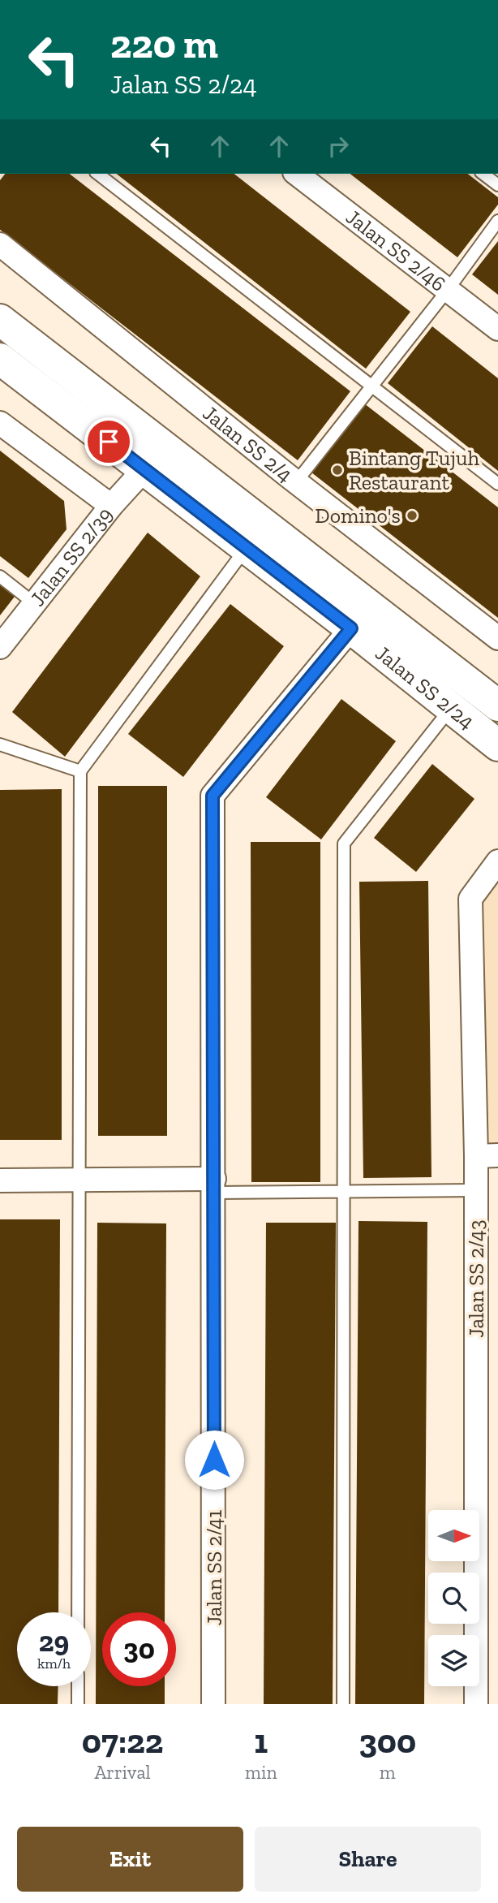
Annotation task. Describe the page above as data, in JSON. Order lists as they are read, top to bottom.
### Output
{
  "streets": {
    "main road": ["Jalan SS 2/24"],
    "street": [
      "Jalan SS 2/46",
      "Jalan SS 2/4",
      "Jalan SS 2/39",
      "Jalan SS 2/43",
      "Jalan SS 2/41"
    ]
  },
  "crossings": [
    ["Jalan SS 2/39", "Jalan SS 2/24"],
    ["Jalan SS 2/24", "Jalan SS 2/41"]
  ],
  "places": ["Bintang Tujuh Restaurant", "Domino's"],
  "north": "right",
  "page": {
    "turn": ["220 m", "Jalan SS 2/24"],
    "speed": "29 km/h",
    "limit": "30",
    "eta": [
      "07:22",
      "Arrival",
      "1",
      "min",
      "300",
      "m"
    ],
    "buttons": ["Exit", "Share"]
  }
}
